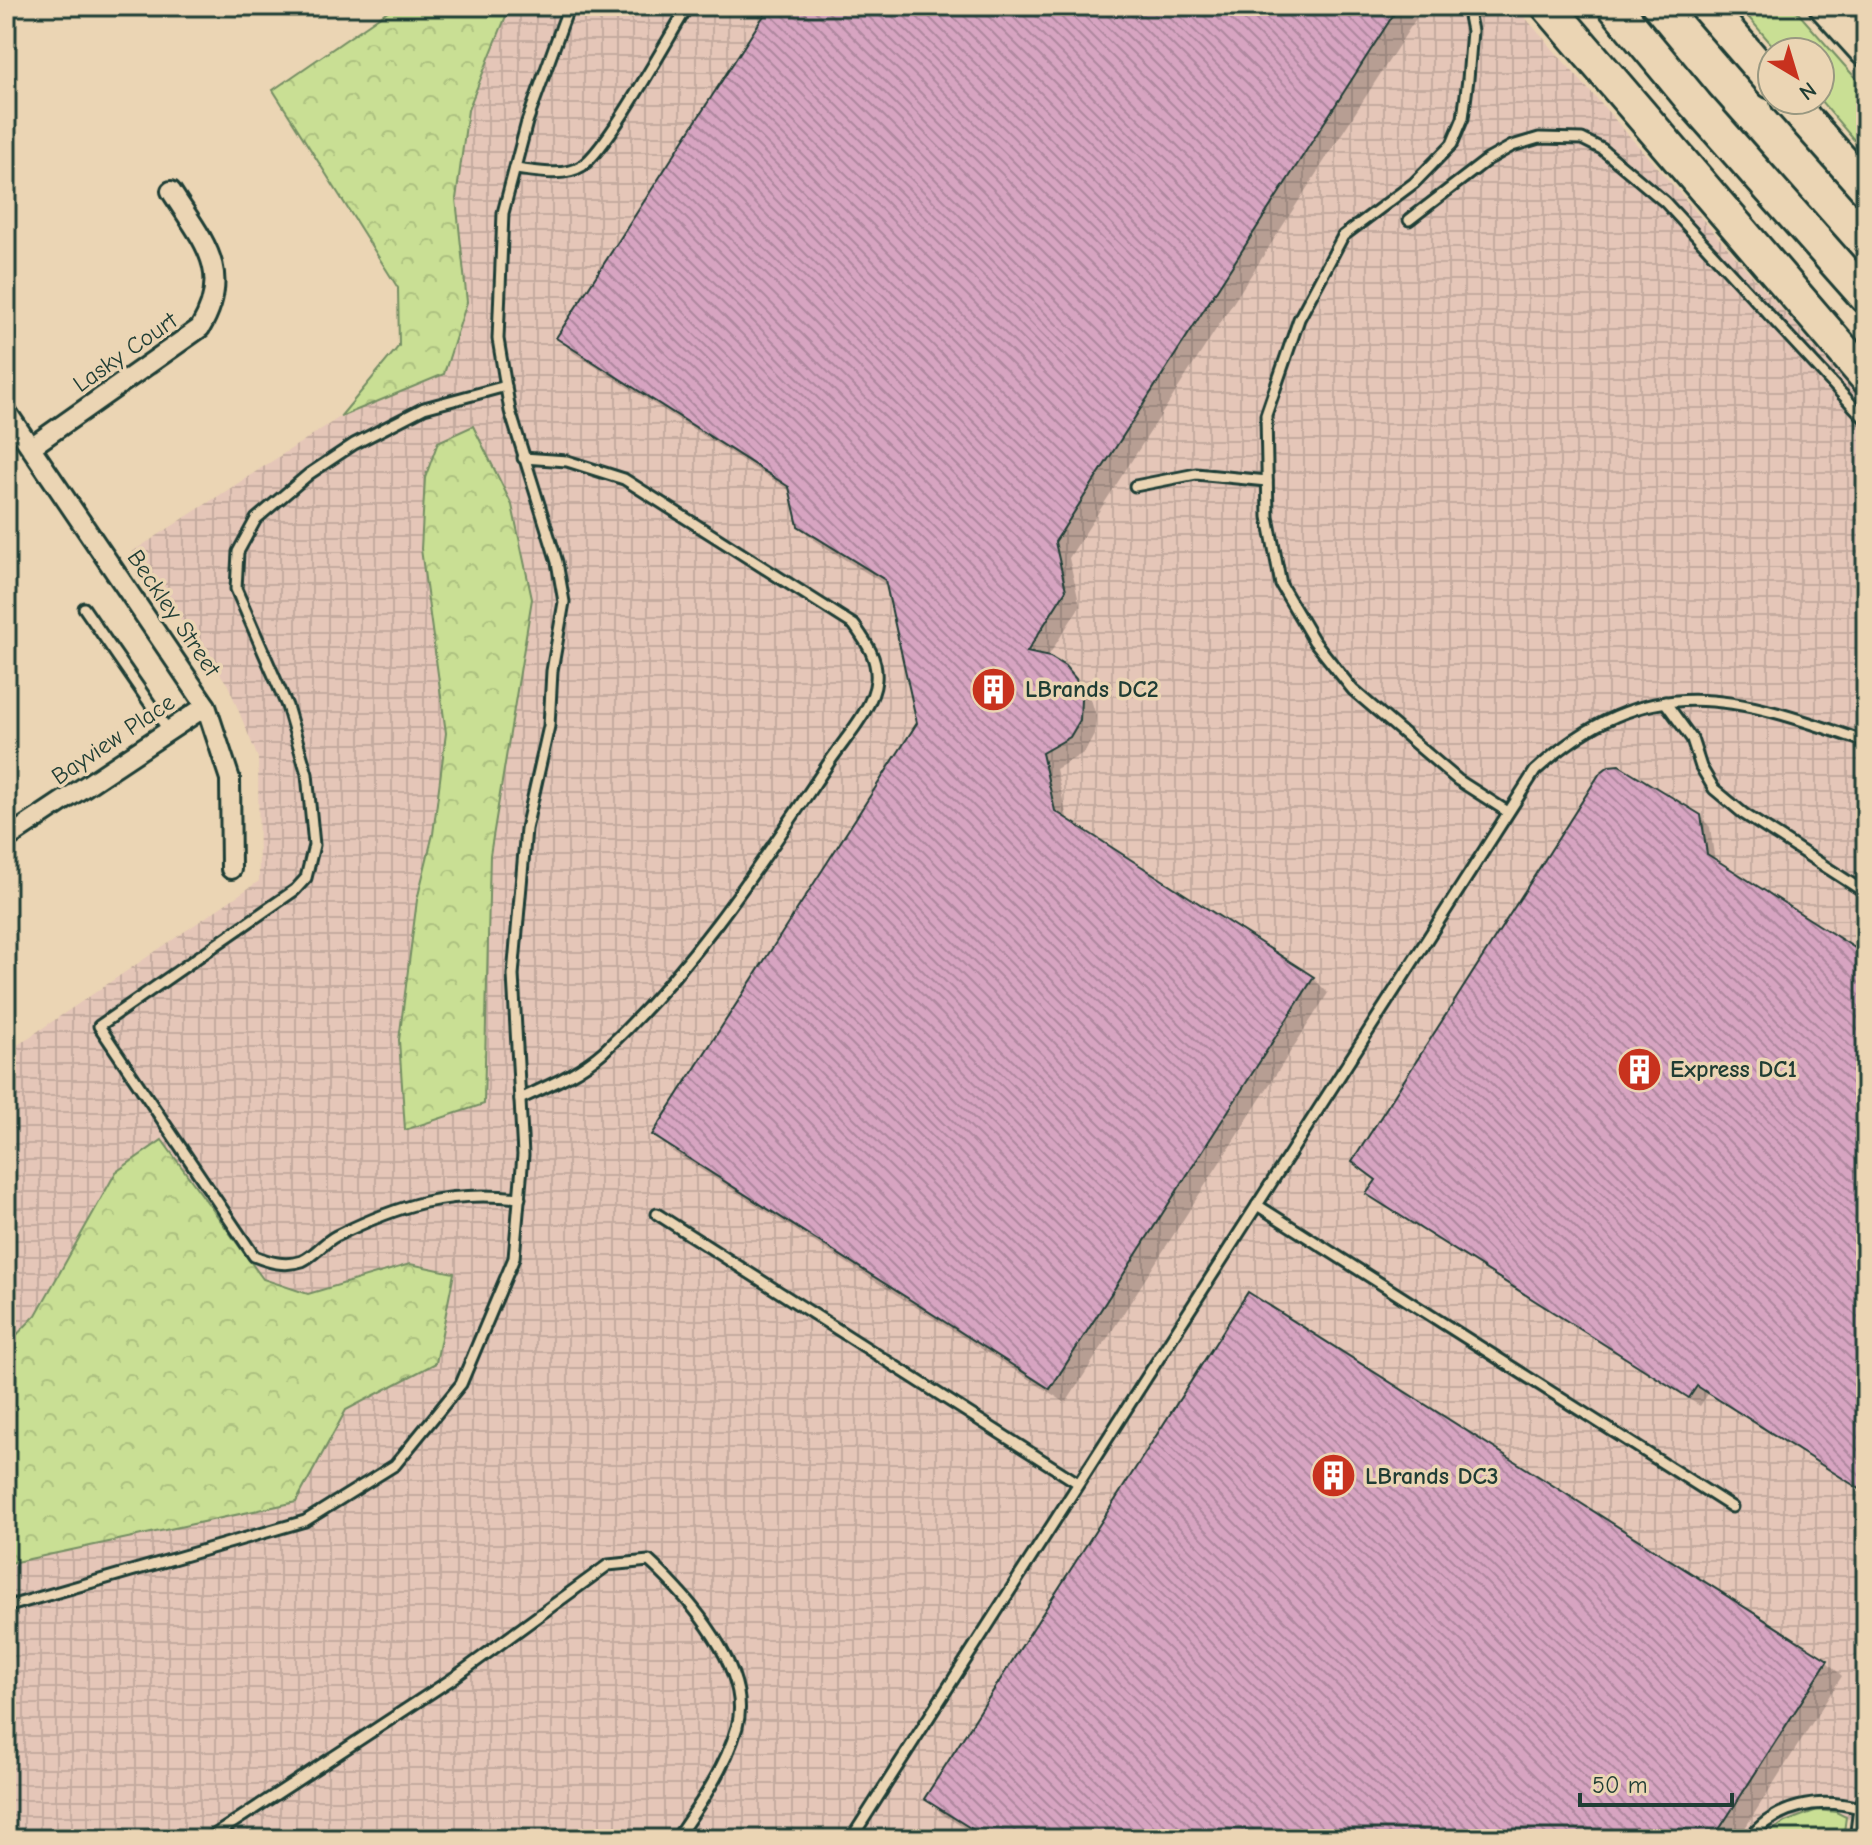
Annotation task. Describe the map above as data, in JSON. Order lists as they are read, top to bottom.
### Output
{
  "streets": {
    "street": ["Lasky Court", "Beckley Street", "Bayview Place"]
  },
  "crossings": [
    ["Lasky Court", "Beckley Street"],
    ["Beckley Street", "Bayview Place"]
  ],
  "places": {
    "building": ["LBrands DC2", "Express DC1", "LBrands DC3"]
  },
  "scale_bar": "50 m",
  "north": "bottom right"
}
